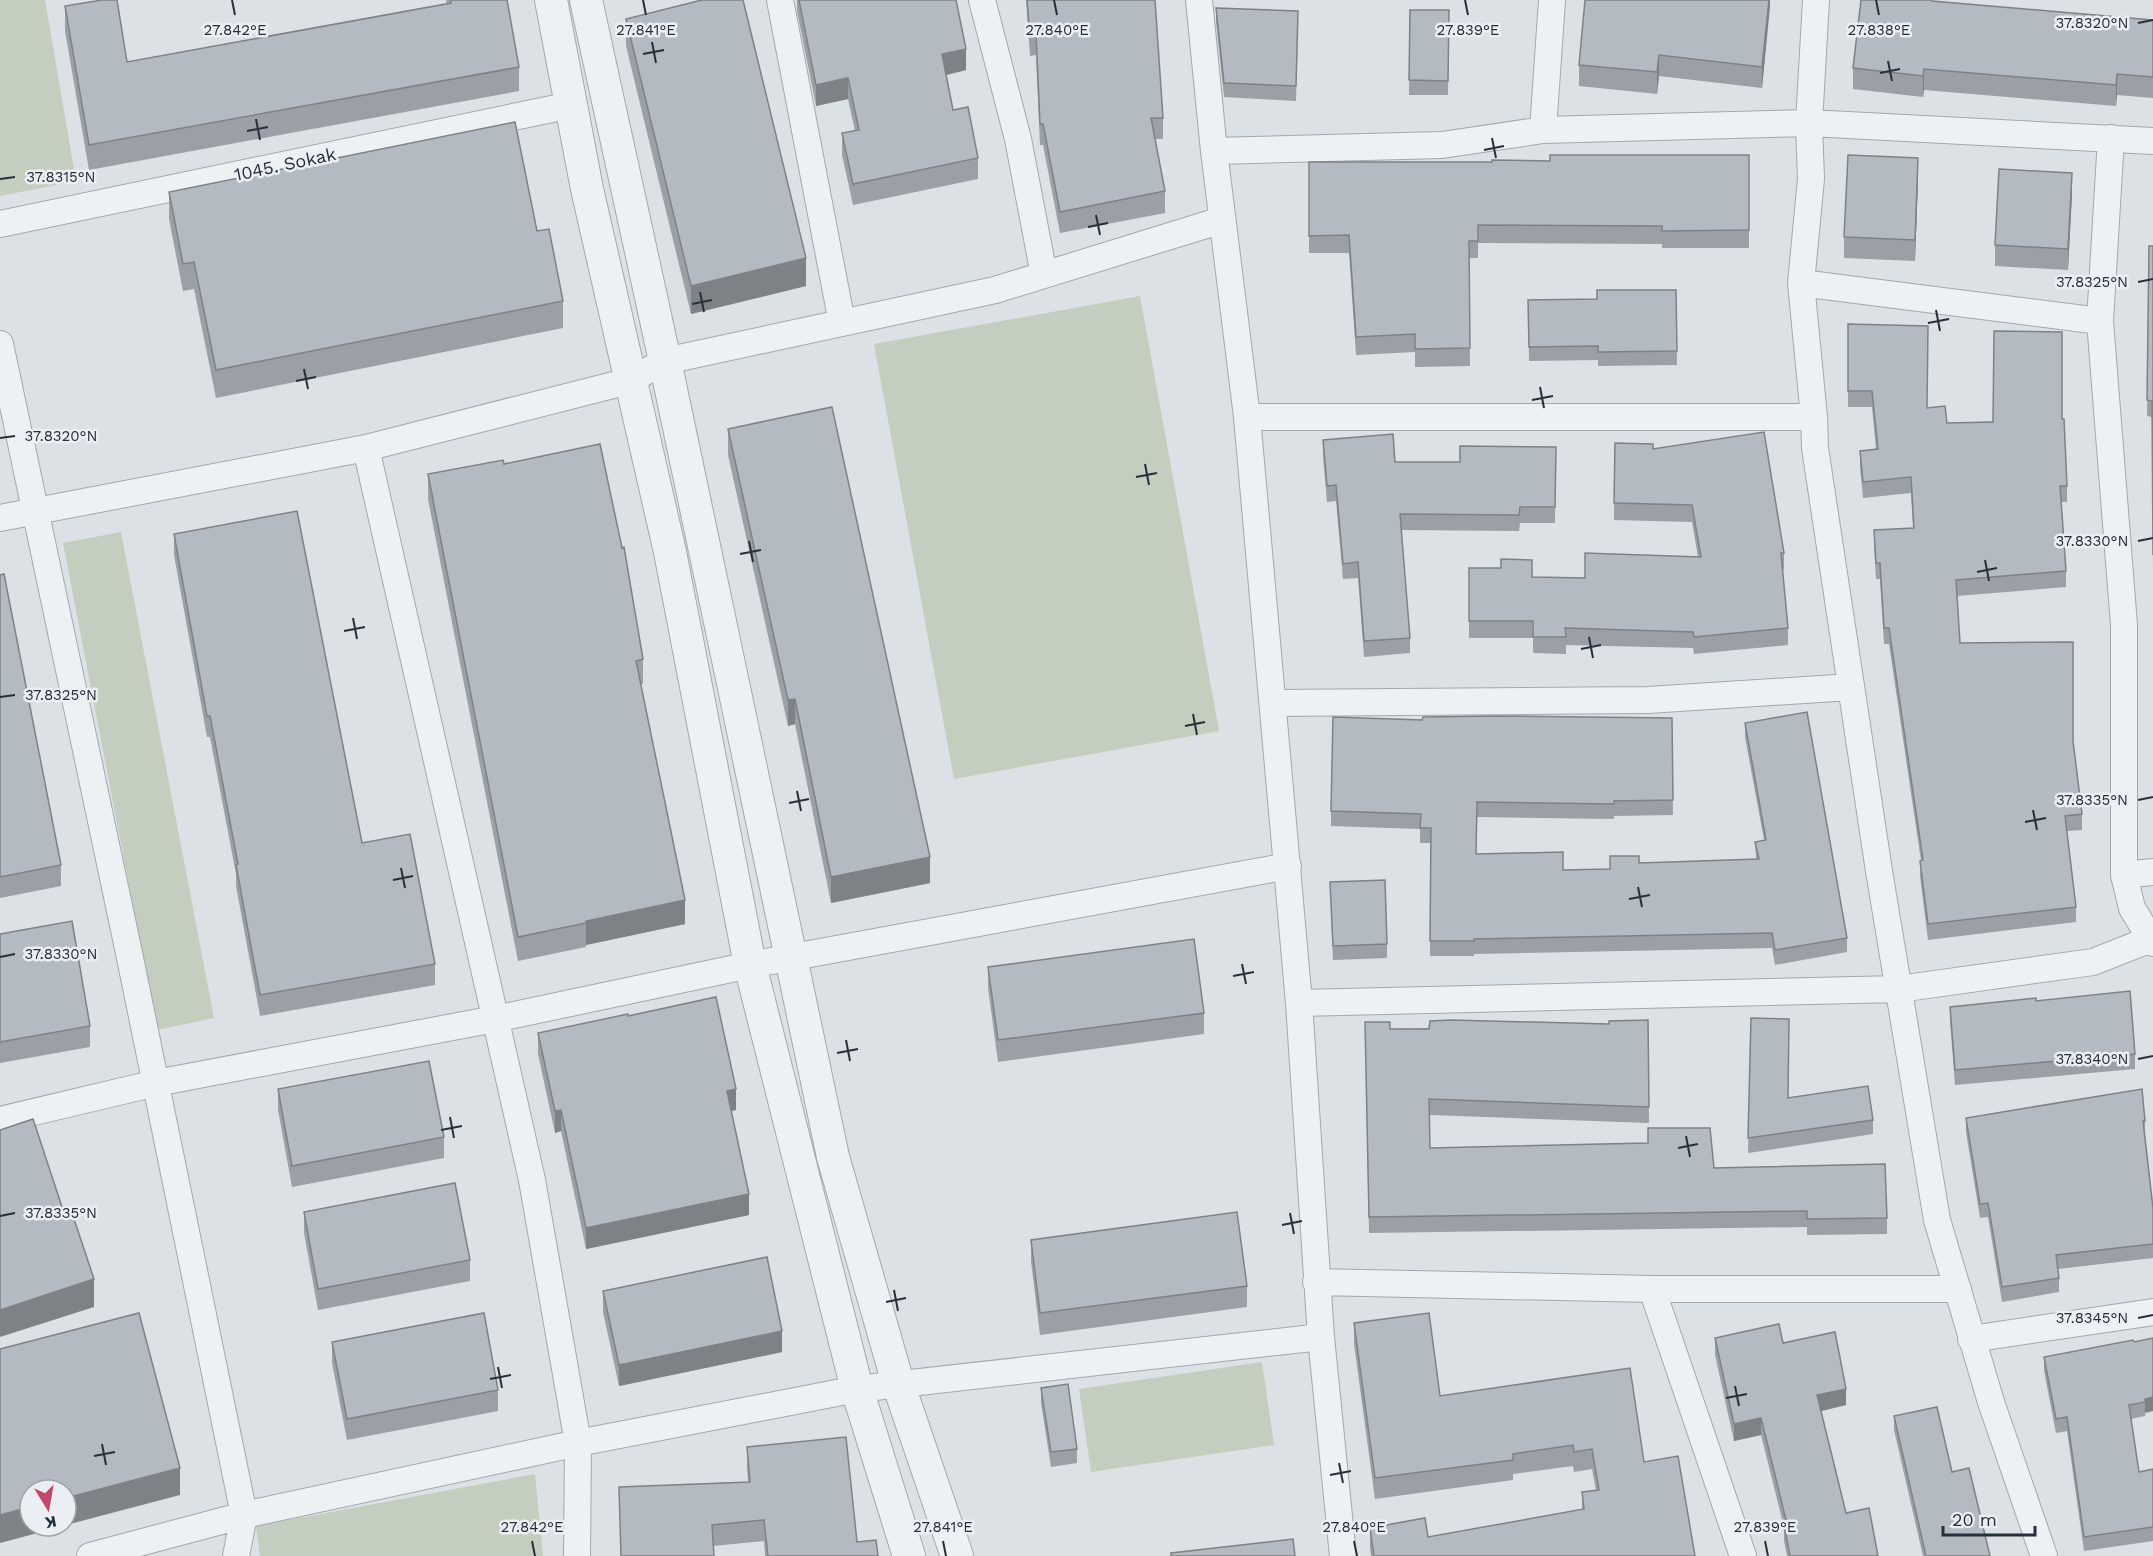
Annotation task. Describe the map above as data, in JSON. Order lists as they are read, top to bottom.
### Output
{
  "streets": {
    "street": ["1045. Sokak"]
  },
  "scale_bar": "20 m",
  "north": "bottom",
  "coordinates": [
    "37.8320°N",
    "27.842°E",
    "27.841°E",
    "27.840°E",
    "27.839°E",
    "27.838°E",
    "37.8315°N",
    "37.8325°N",
    "37.8330°N",
    "37.8335°N",
    "37.8340°N",
    "37.8345°N"
  ]
}
